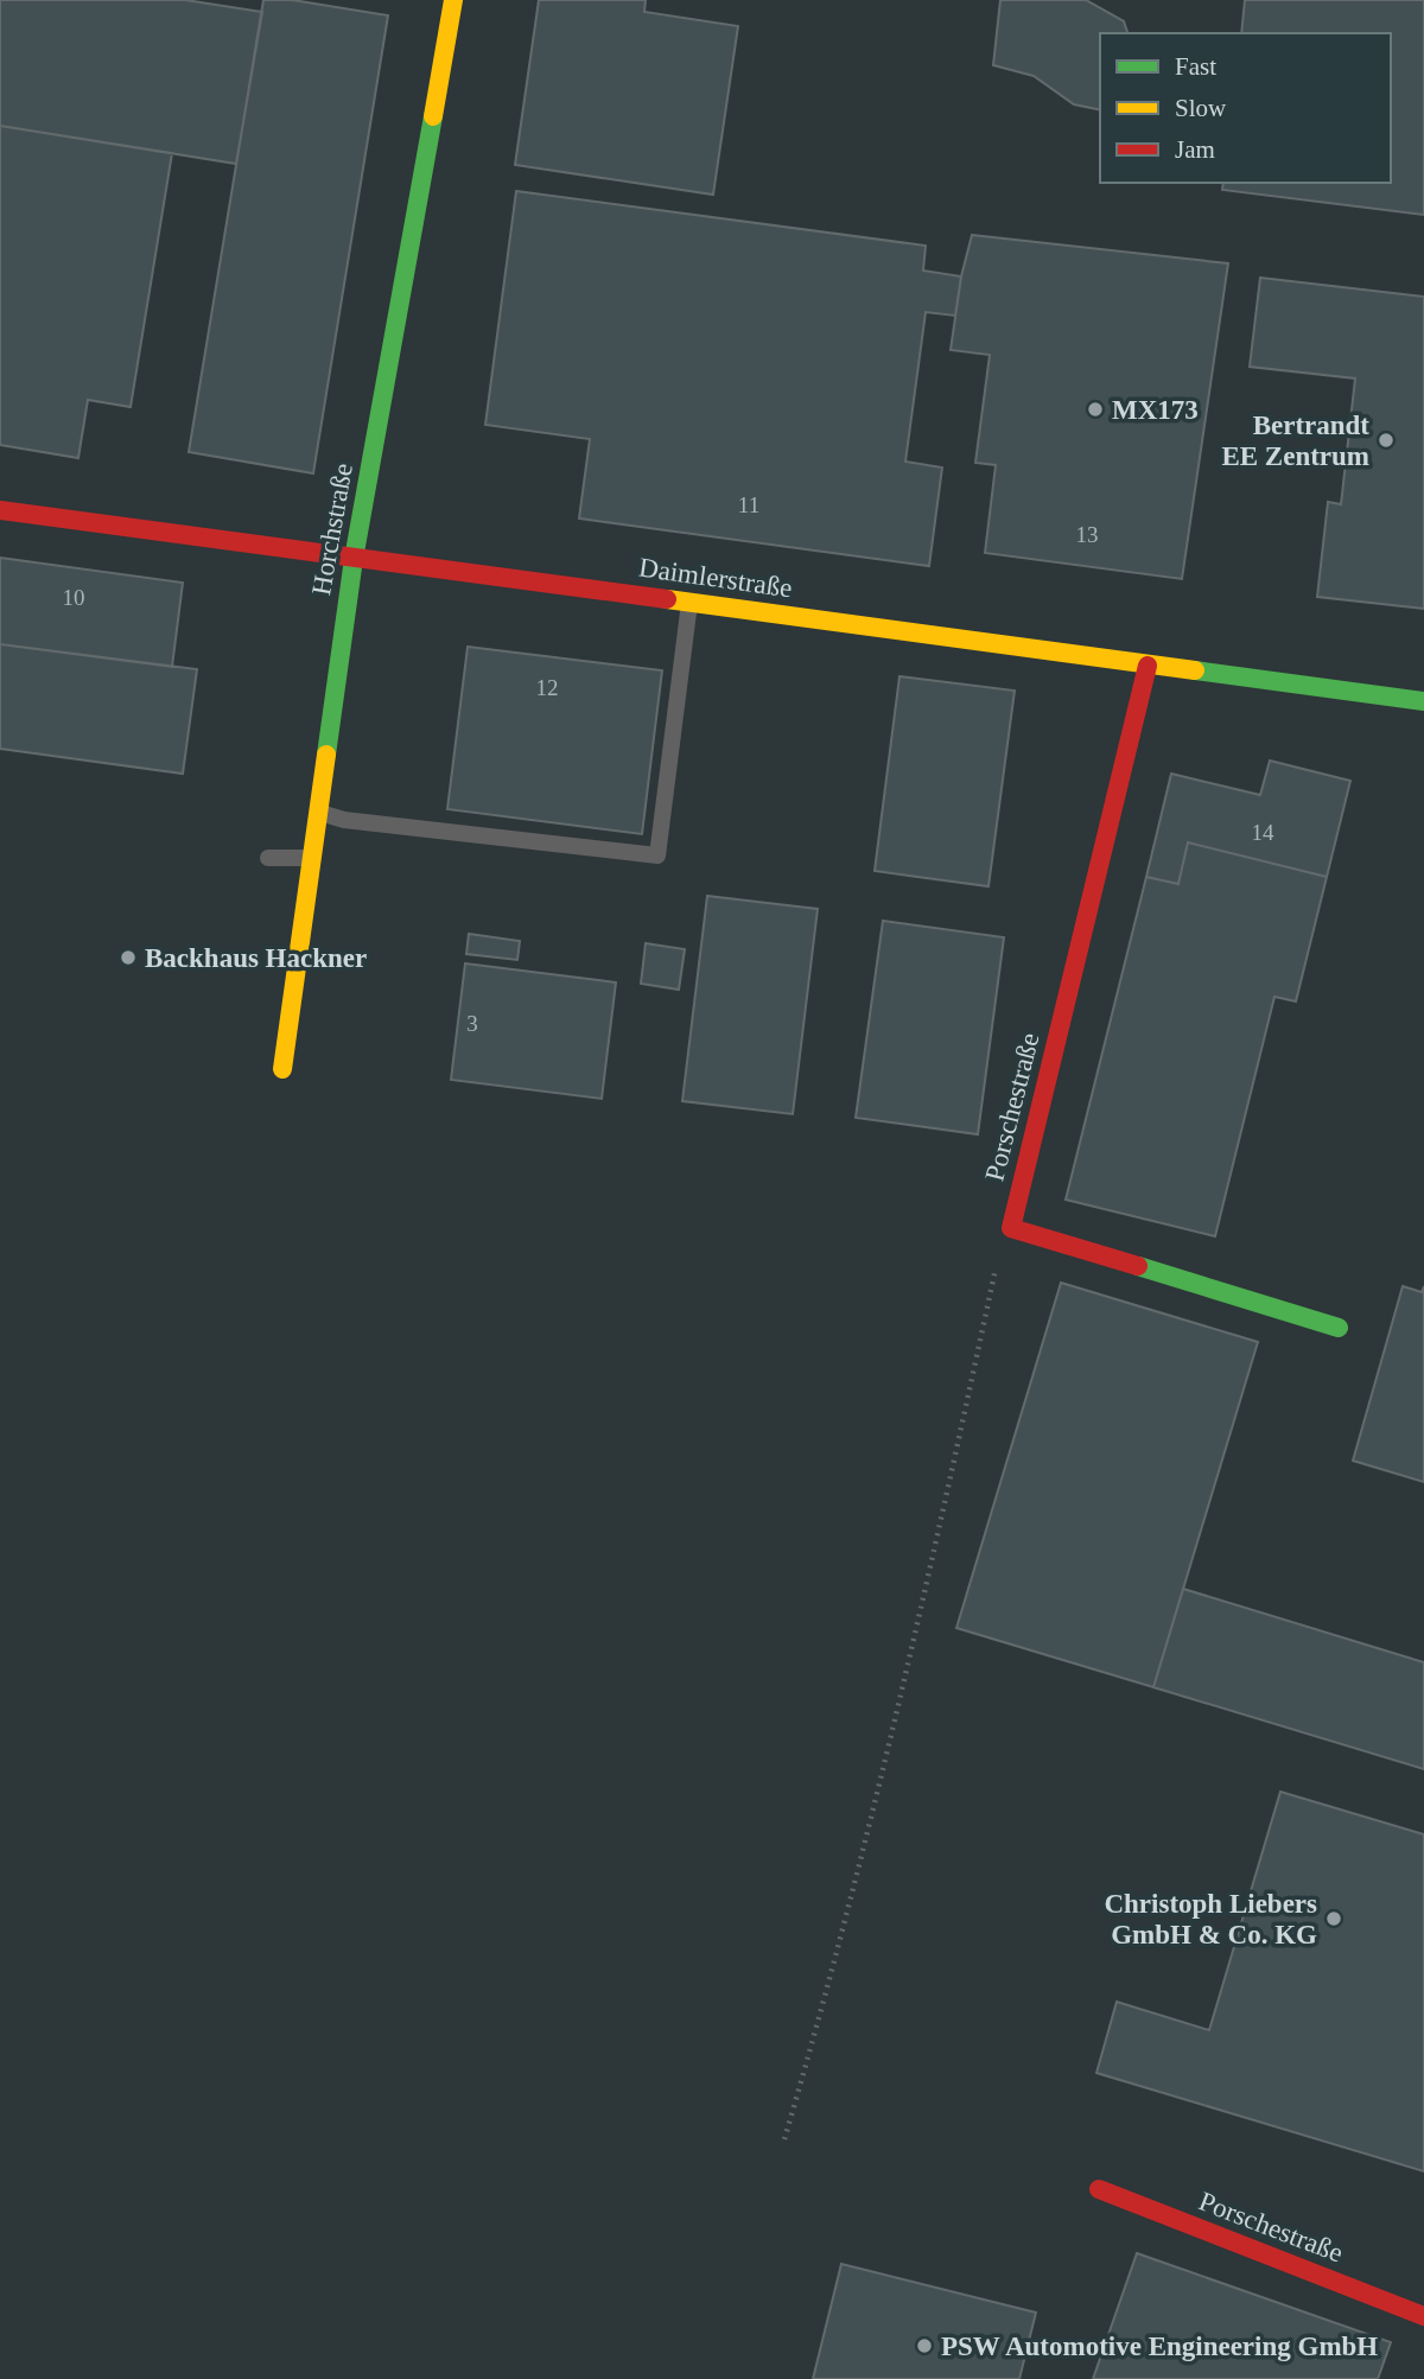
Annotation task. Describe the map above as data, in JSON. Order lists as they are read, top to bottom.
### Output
{
  "streets": {
    "street": ["Horchstraße", "Daimlerstraße", "Porschestraße"]
  },
  "crossings": [
    ["Horchstraße", "Daimlerstraße"],
    ["Daimlerstraße", "Porschestraße"]
  ],
  "places": [
    "MX173",
    "Bertrandt EE Zentrum",
    "Backhaus Hackner",
    "Christoph Liebers GmbH & Co. KG",
    "PSW Automotive Engineering GmbH"
  ],
  "house_numbers": [
    "11",
    "13",
    "10",
    "12",
    "14",
    "3"
  ],
  "legend": ["Fast", "Slow", "Jam"]
}
